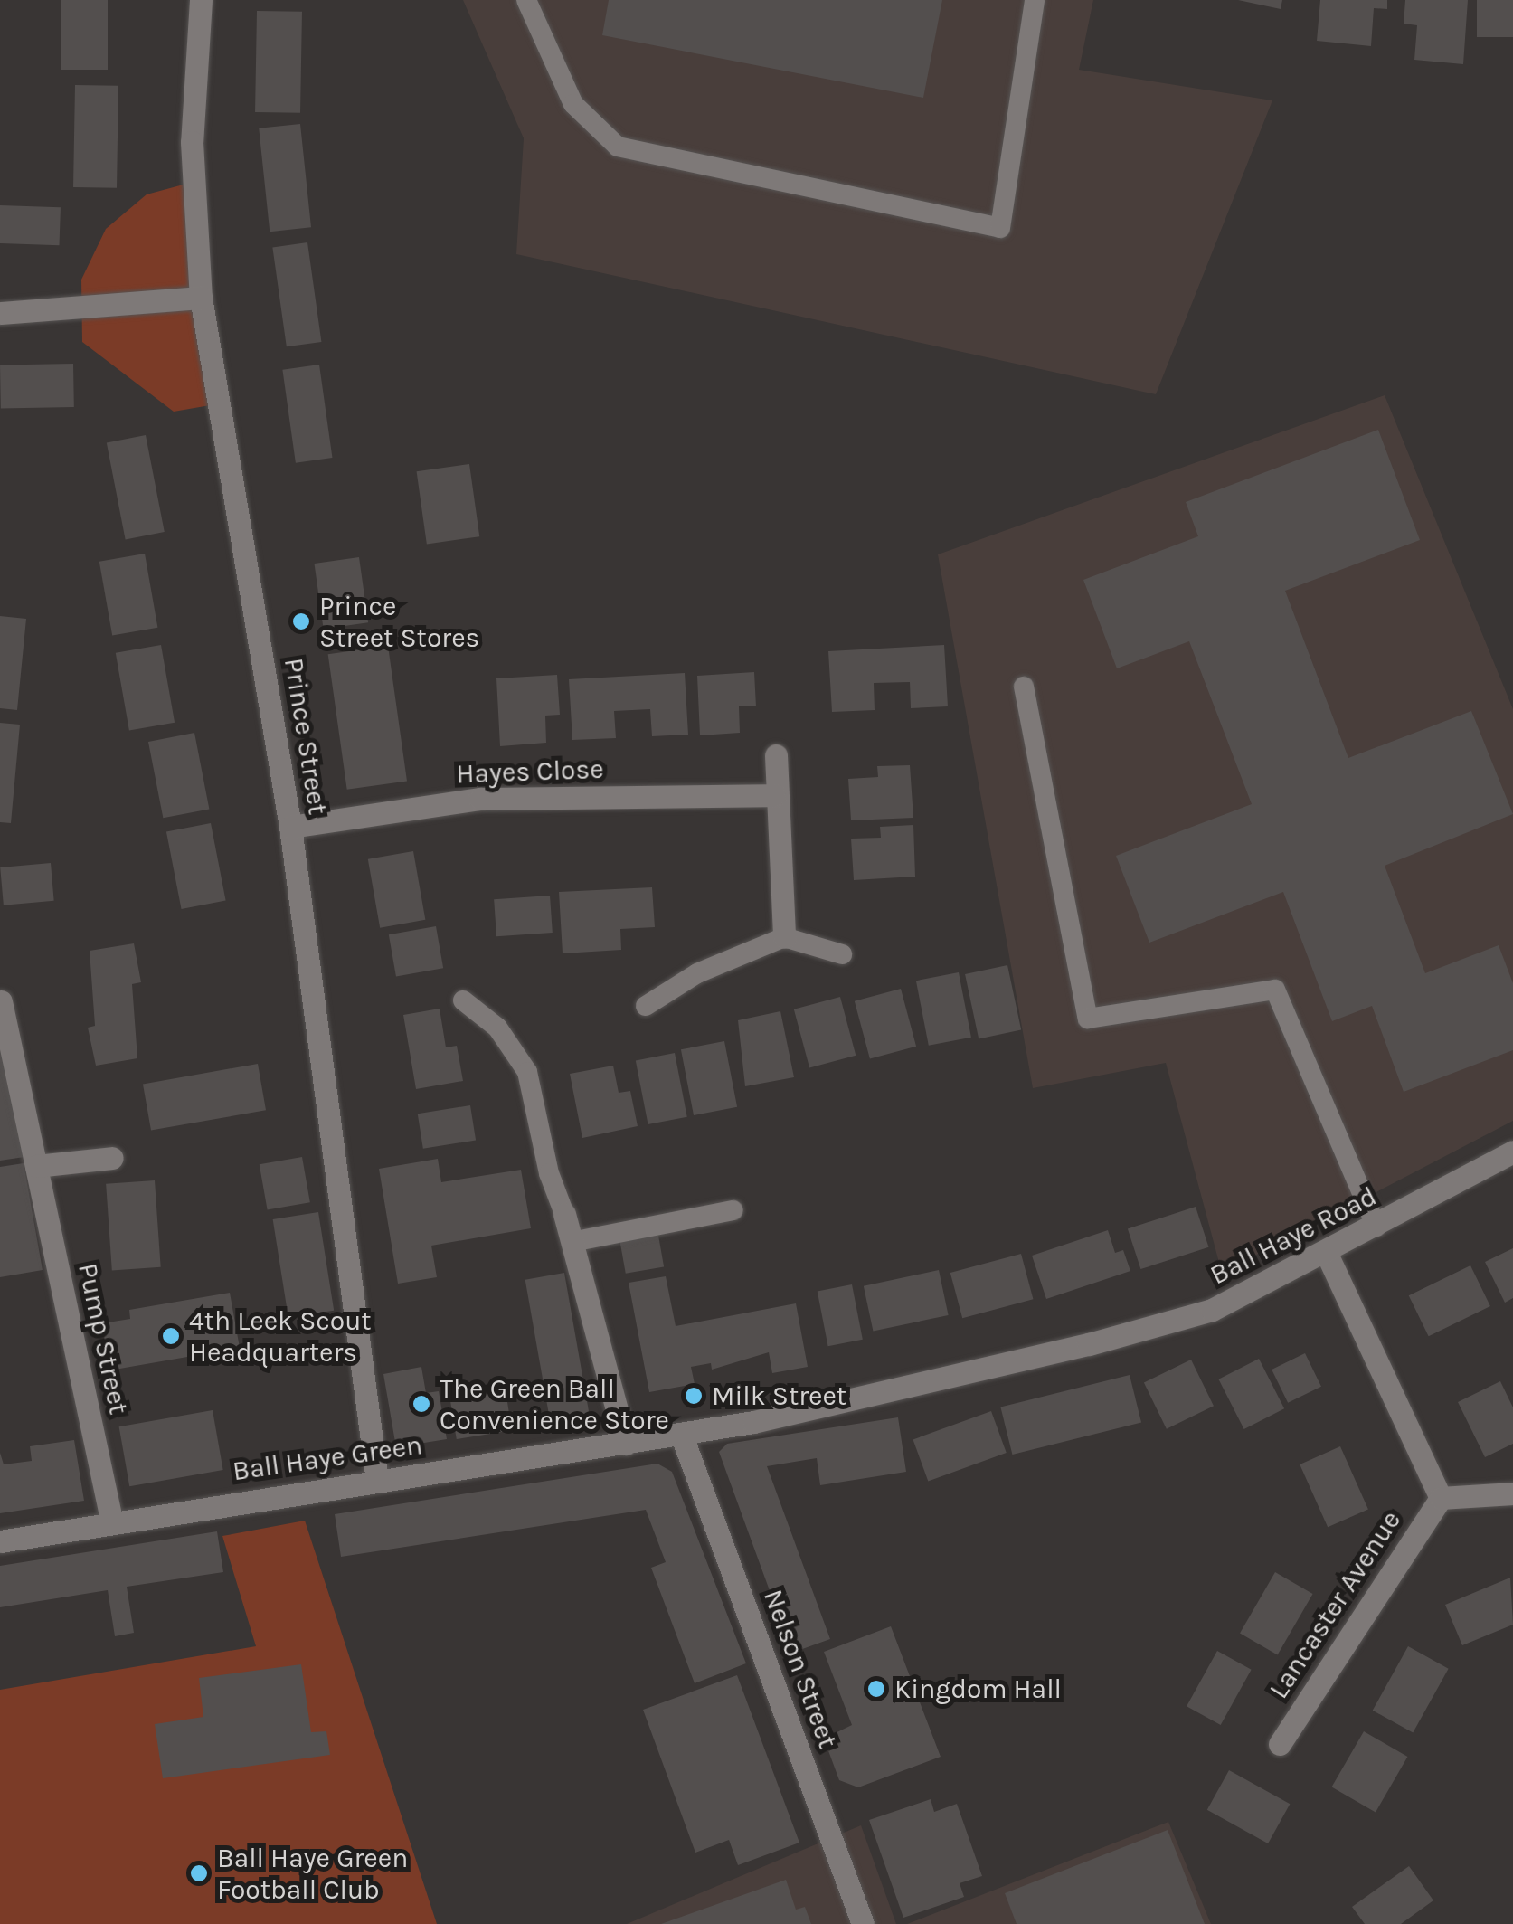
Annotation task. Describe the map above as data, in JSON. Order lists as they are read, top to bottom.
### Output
{
  "streets": {
    "street": [
      "Prince Street",
      "Hayes Close",
      "Ball Haye Road",
      "Pump Street",
      "Ball Haye Green",
      "Lancaster Avenue",
      "Nelson Street"
    ]
  },
  "crossings": [
    ["Prince Street", "Hayes Close"],
    ["Prince Street", "Ball Haye Green"],
    ["Ball Haye Road", "Ball Haye Green"],
    ["Pump Street", "Ball Haye Green"],
    ["Ball Haye Green", "Nelson Street"]
  ],
  "places": [
    "Prince Street Stores",
    "4th Leek Scout Headquarters",
    "Milk Street",
    "The Green Ball Convenience Store",
    "Kingdom Hall",
    "Ball Haye Green Football Club"
  ]
}
